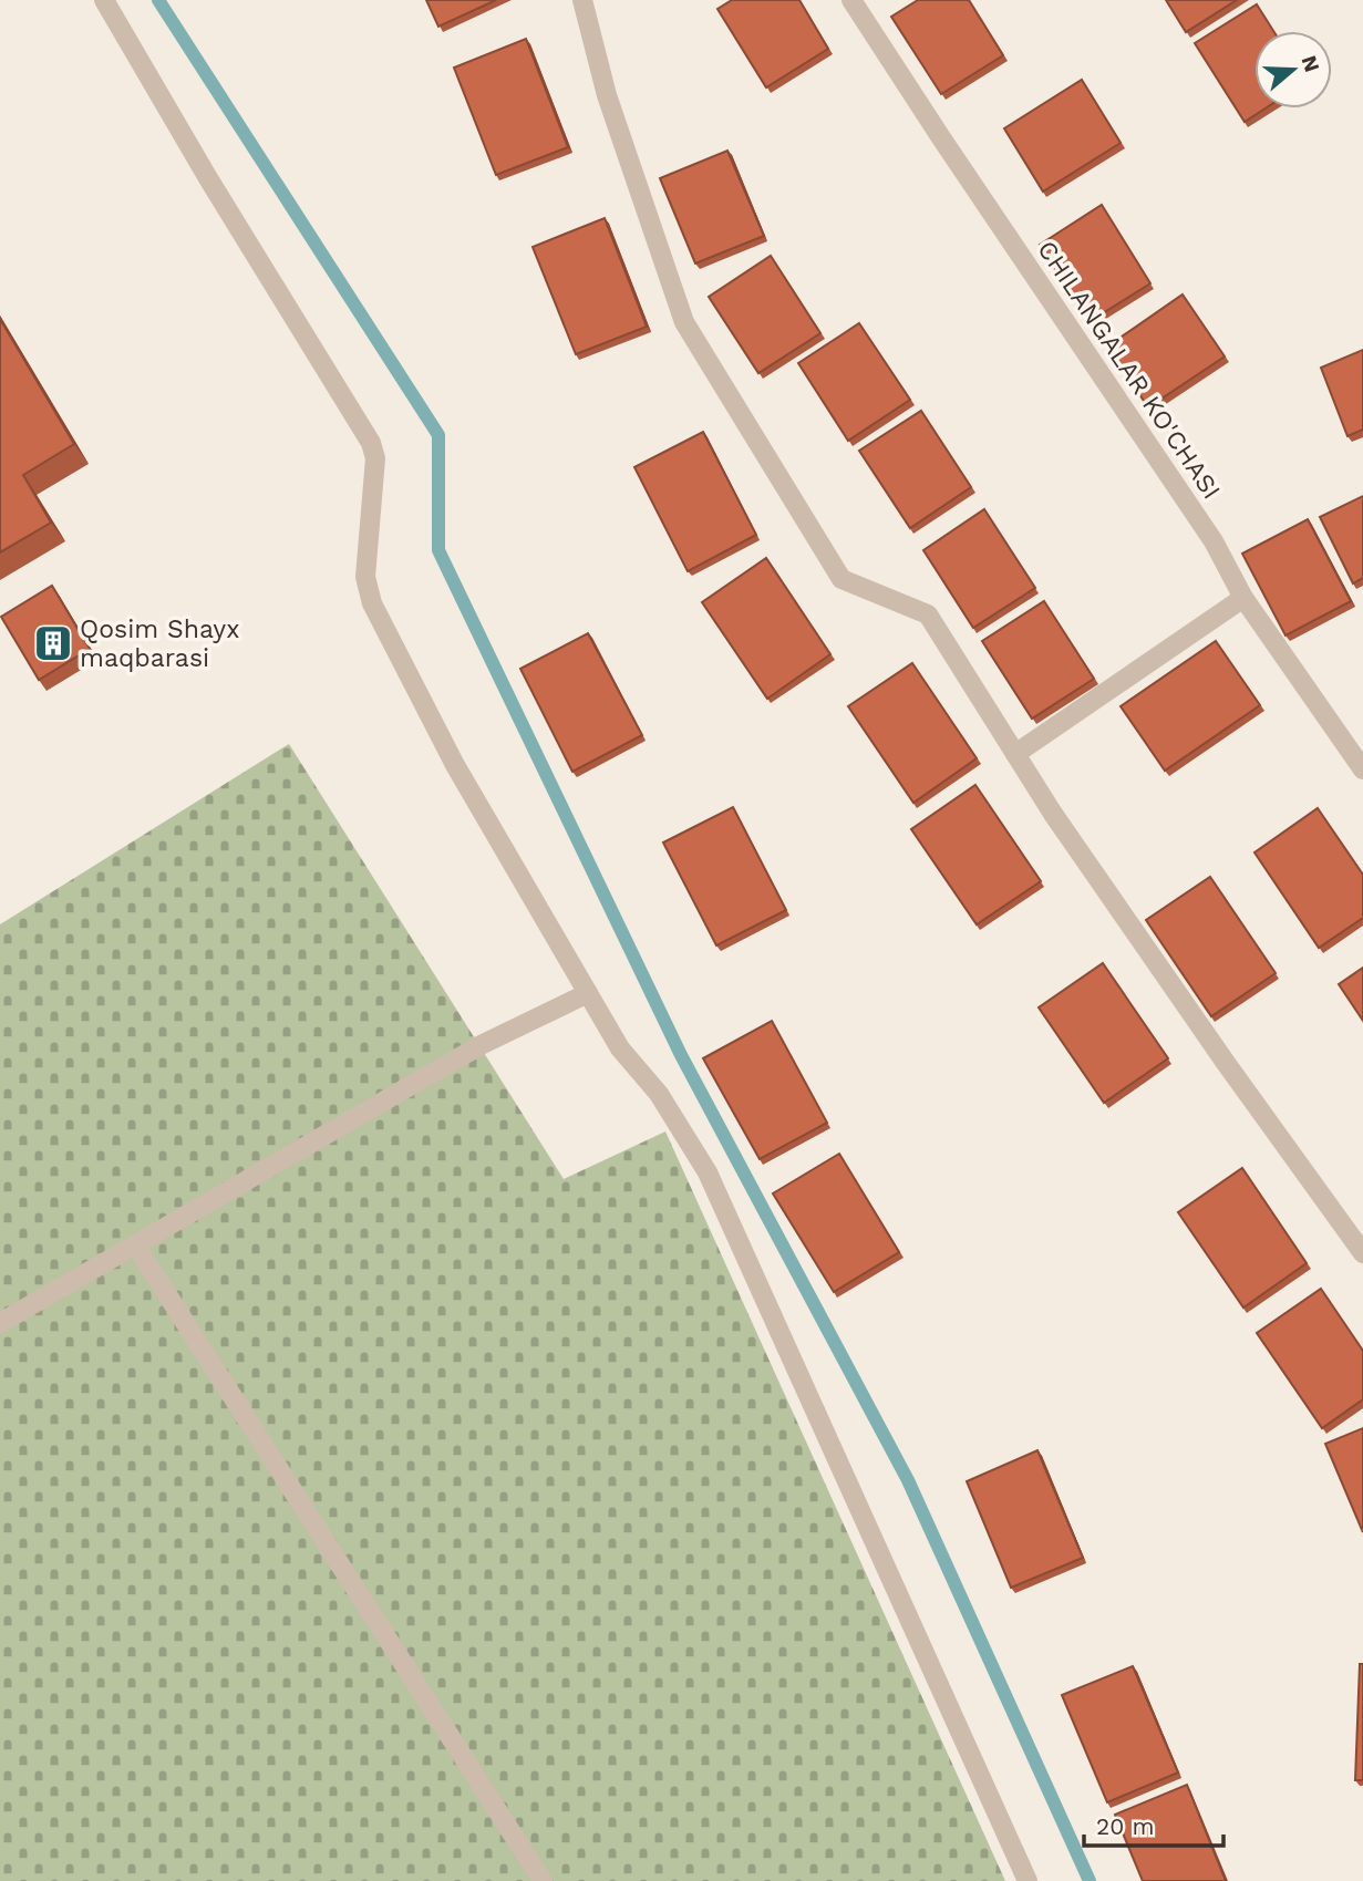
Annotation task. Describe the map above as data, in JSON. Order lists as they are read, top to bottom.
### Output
{
  "streets": {
    "street": ["CHILANGALAR KO'CHASI"]
  },
  "places": {
    "building": ["Qosim Shayx maqbarasi"]
  },
  "scale_bar": "20 m",
  "north": "right"
}
